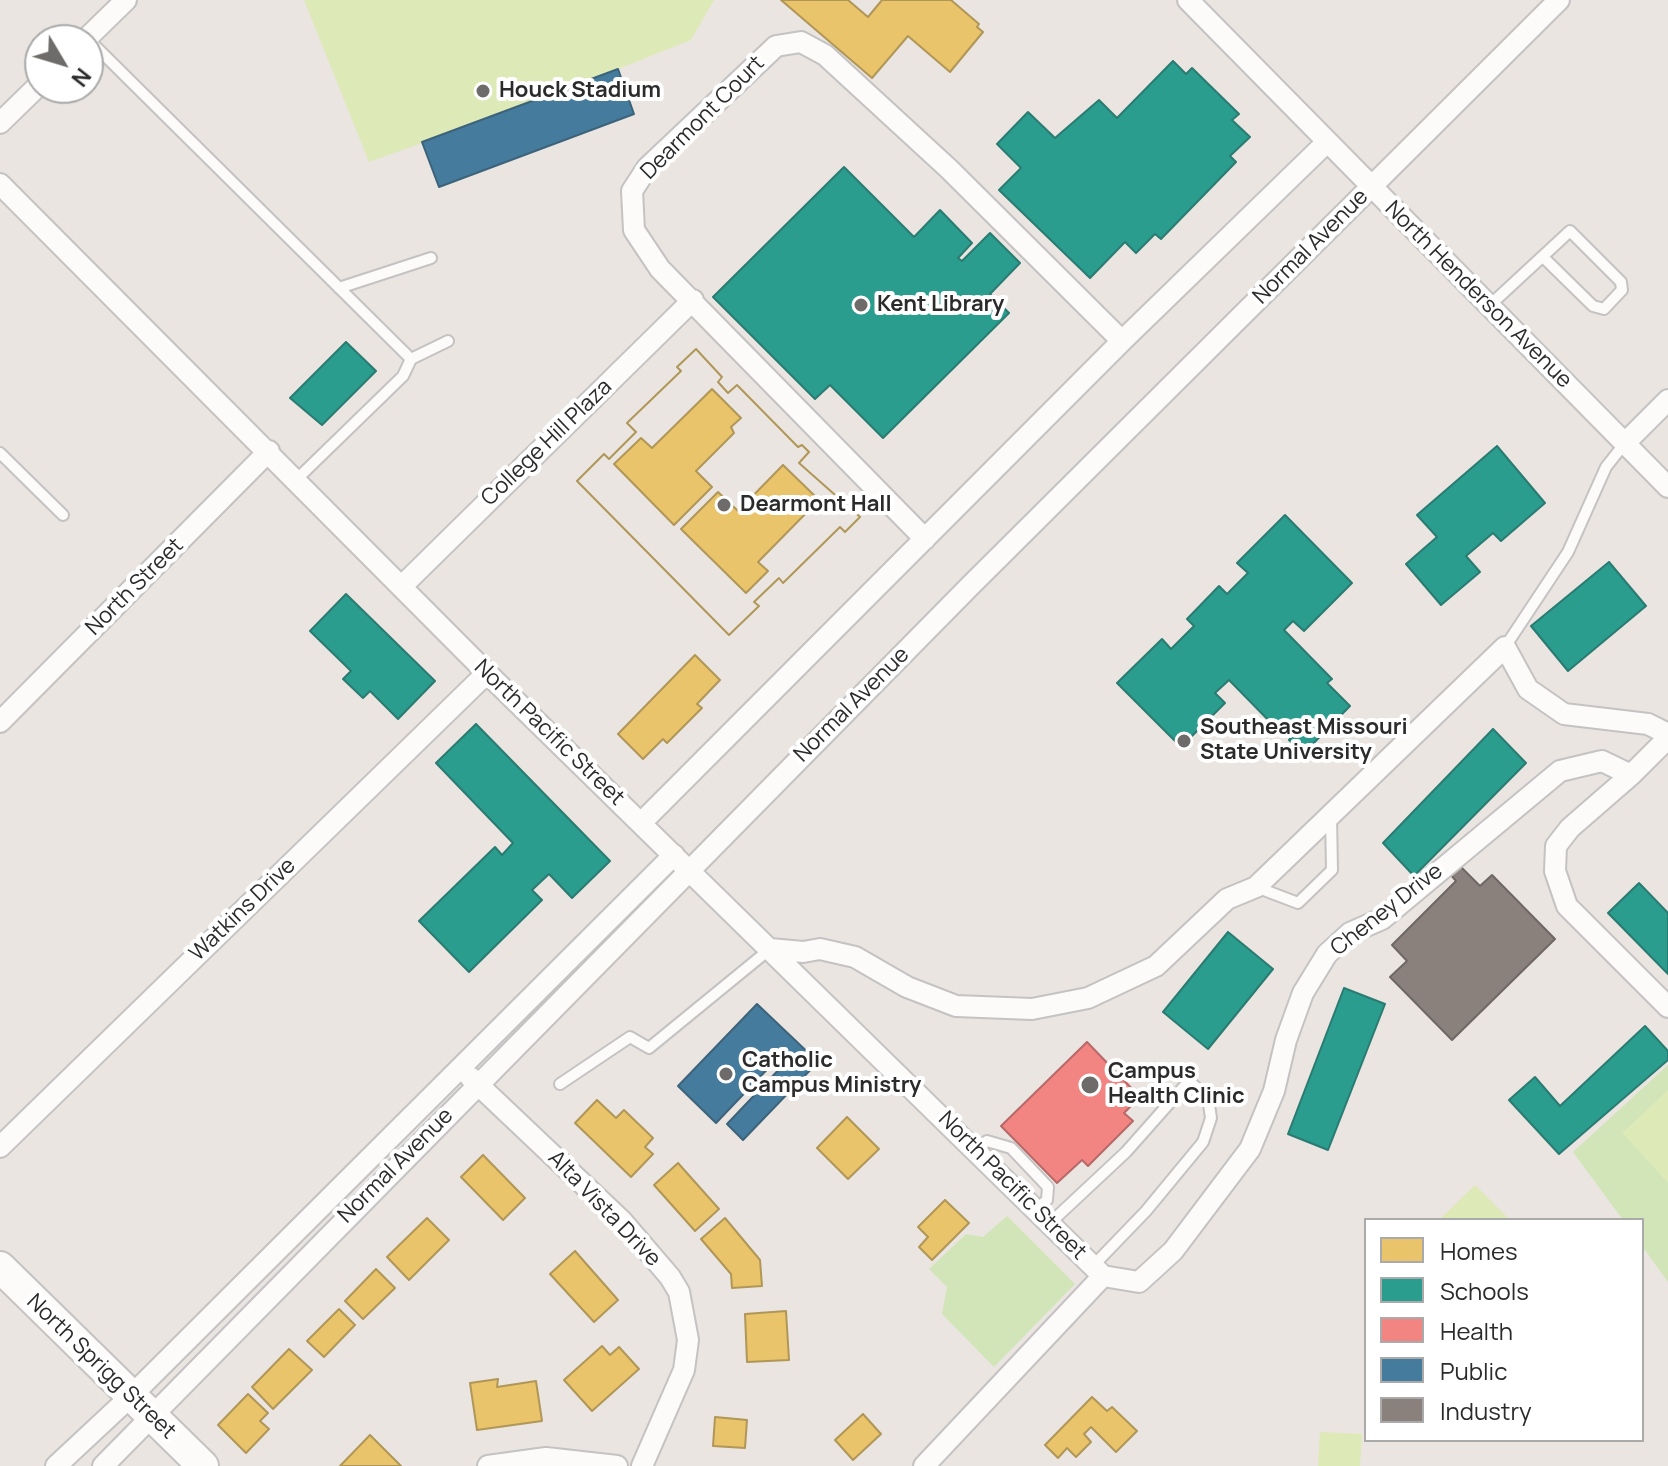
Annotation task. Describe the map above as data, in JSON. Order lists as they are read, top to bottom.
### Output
{
  "streets": {
    "main road": ["North Sprigg Street"],
    "street": [
      "Dearmont Court",
      "Normal Avenue",
      "North Henderson Avenue",
      "College Hill Plaza",
      "North Street",
      "North Pacific Street",
      "Watkins Drive",
      "Cheney Drive",
      "Alta Vista Drive"
    ]
  },
  "crossings": [
    ["Dearmont Court", "College Hill Plaza"],
    ["Normal Avenue", "North Henderson Avenue"],
    ["Normal Avenue", "North Pacific Street"],
    ["Normal Avenue", "Alta Vista Drive"],
    ["Normal Avenue", "North Sprigg Street"],
    ["College Hill Plaza", "North Pacific Street"],
    ["North Street", "North Pacific Street"],
    ["North Pacific Street", "Watkins Drive"],
    ["North Pacific Street", "Cheney Drive"]
  ],
  "places": [
    "Houck Stadium",
    "Kent Library",
    "Dearmont Hall",
    "Southeast Missouri State University",
    "Catholic Campus Ministry",
    "Campus Health Clinic"
  ],
  "legend": [
    "Homes",
    "Schools",
    "Health",
    "Public",
    "Industry"
  ],
  "north": "bottom right"
}
